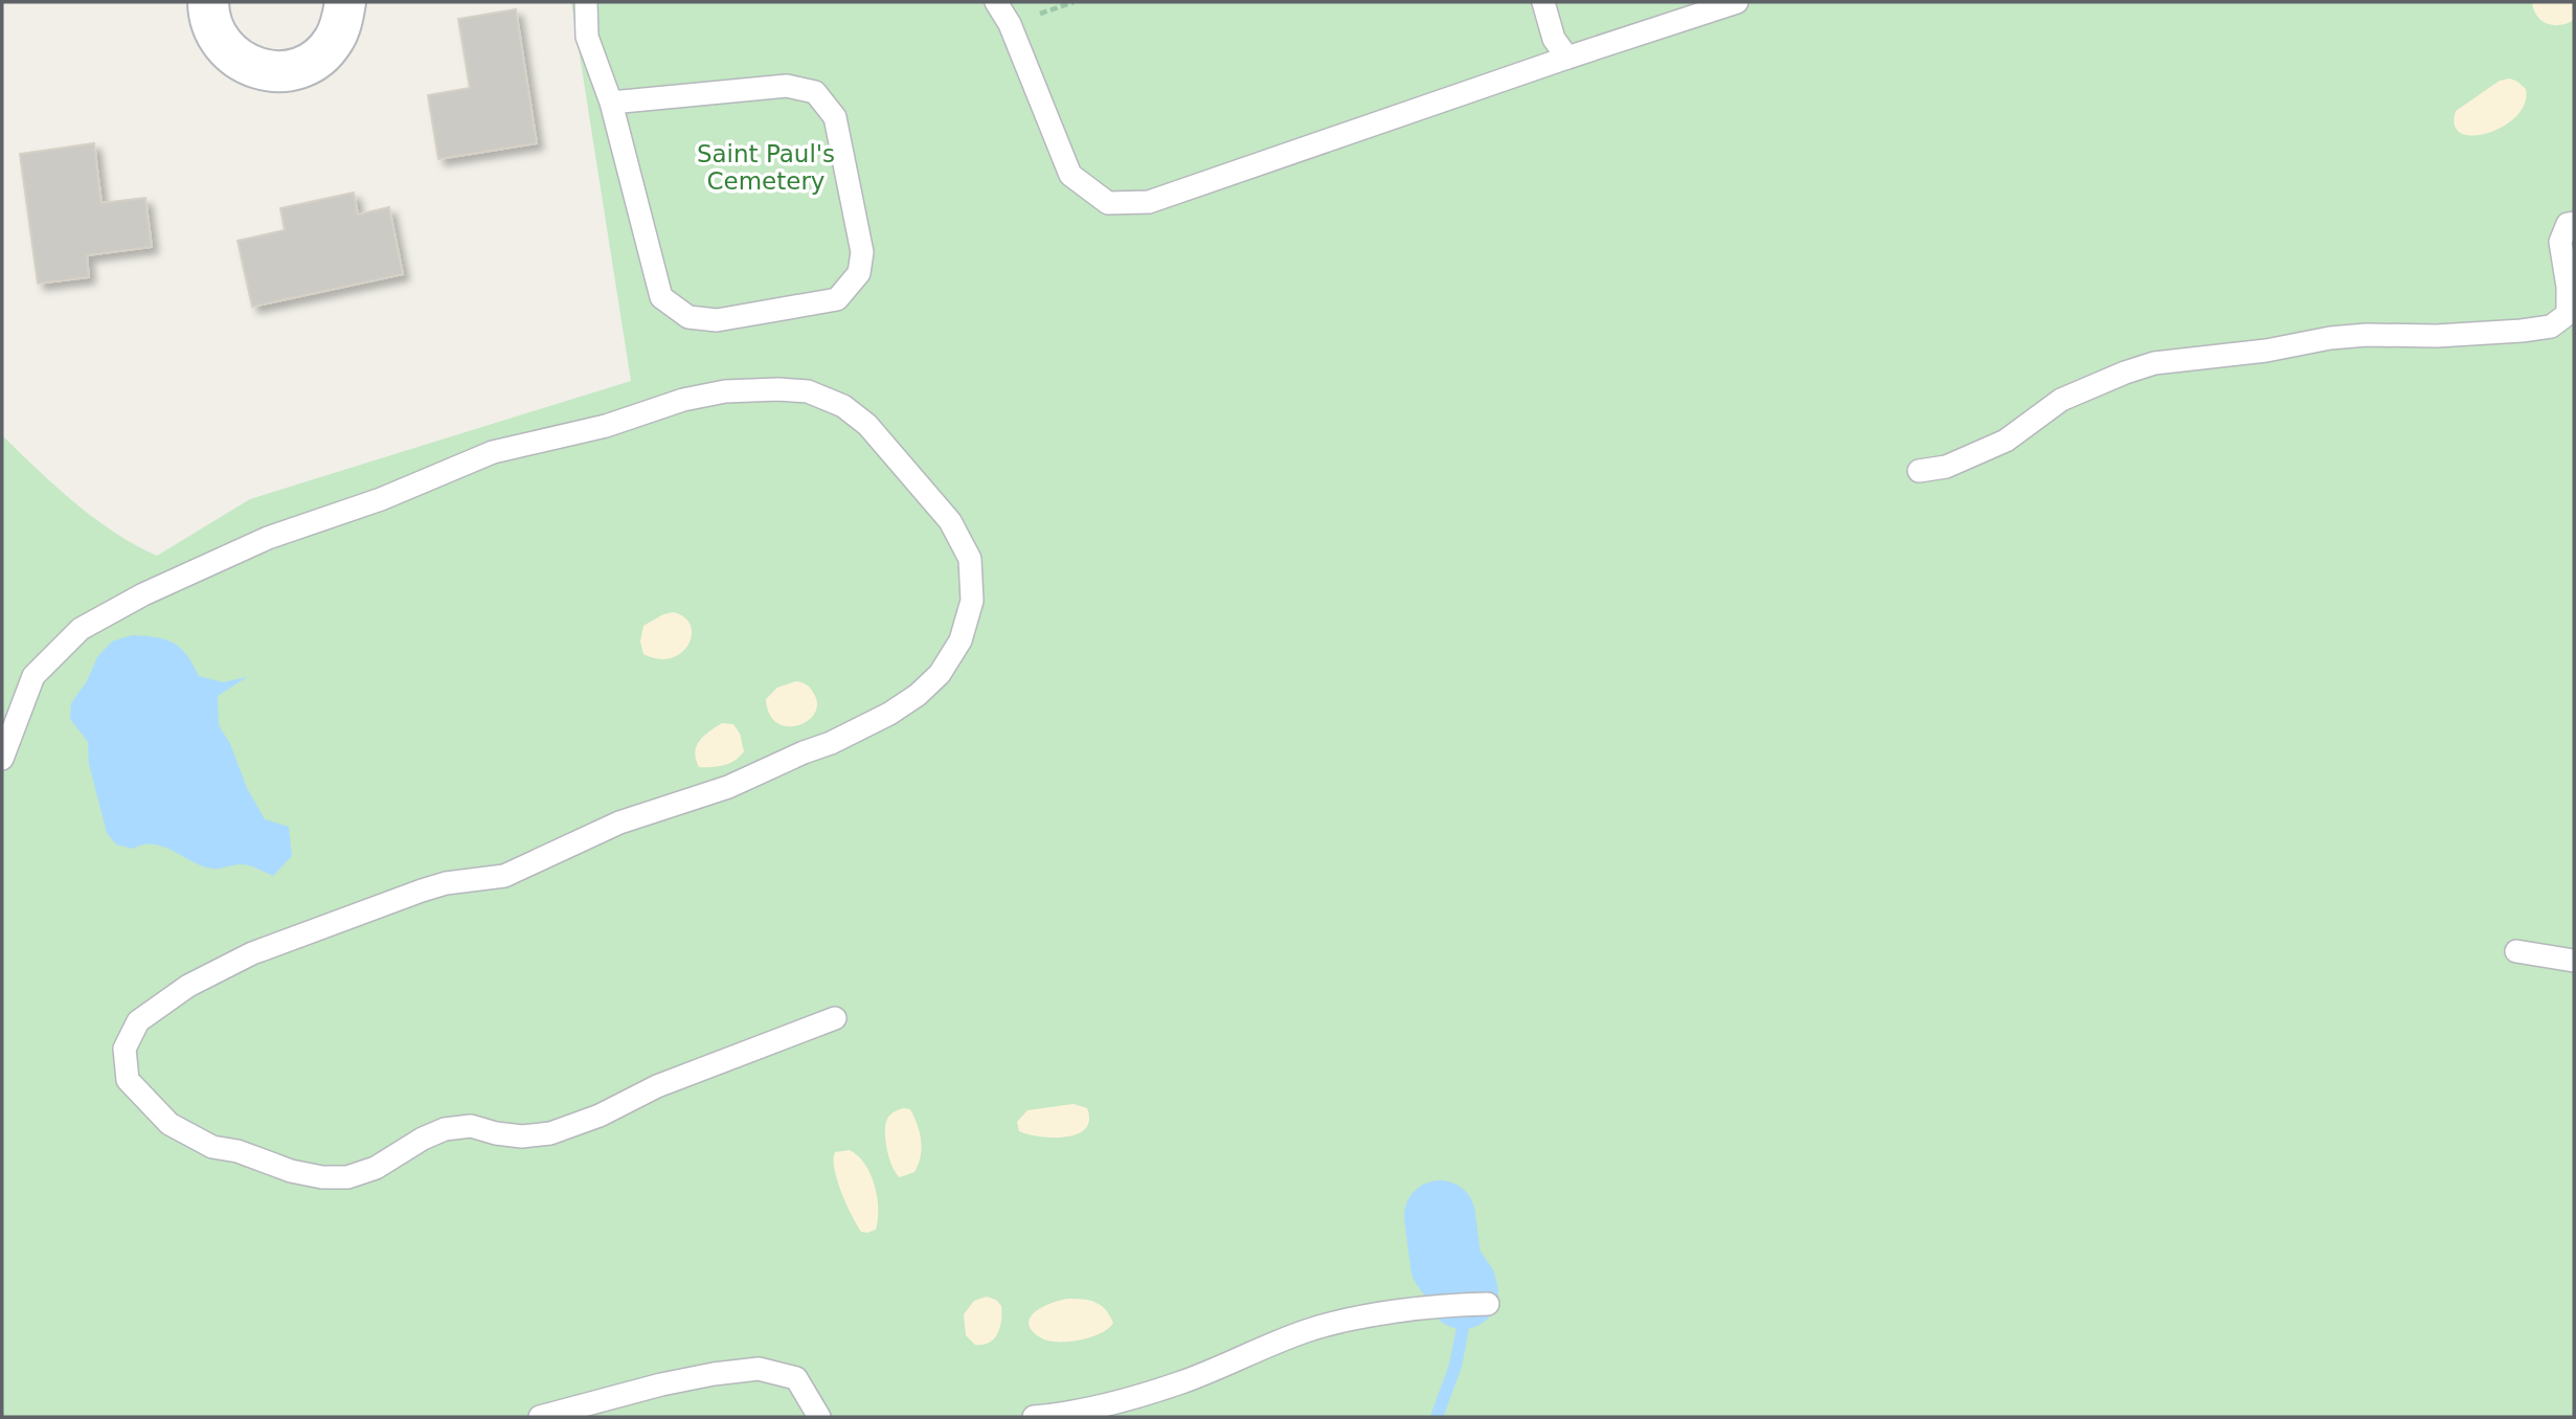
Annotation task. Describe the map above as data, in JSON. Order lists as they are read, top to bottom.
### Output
{
  "parks": ["Saint Paul's Cemetery"]
}
